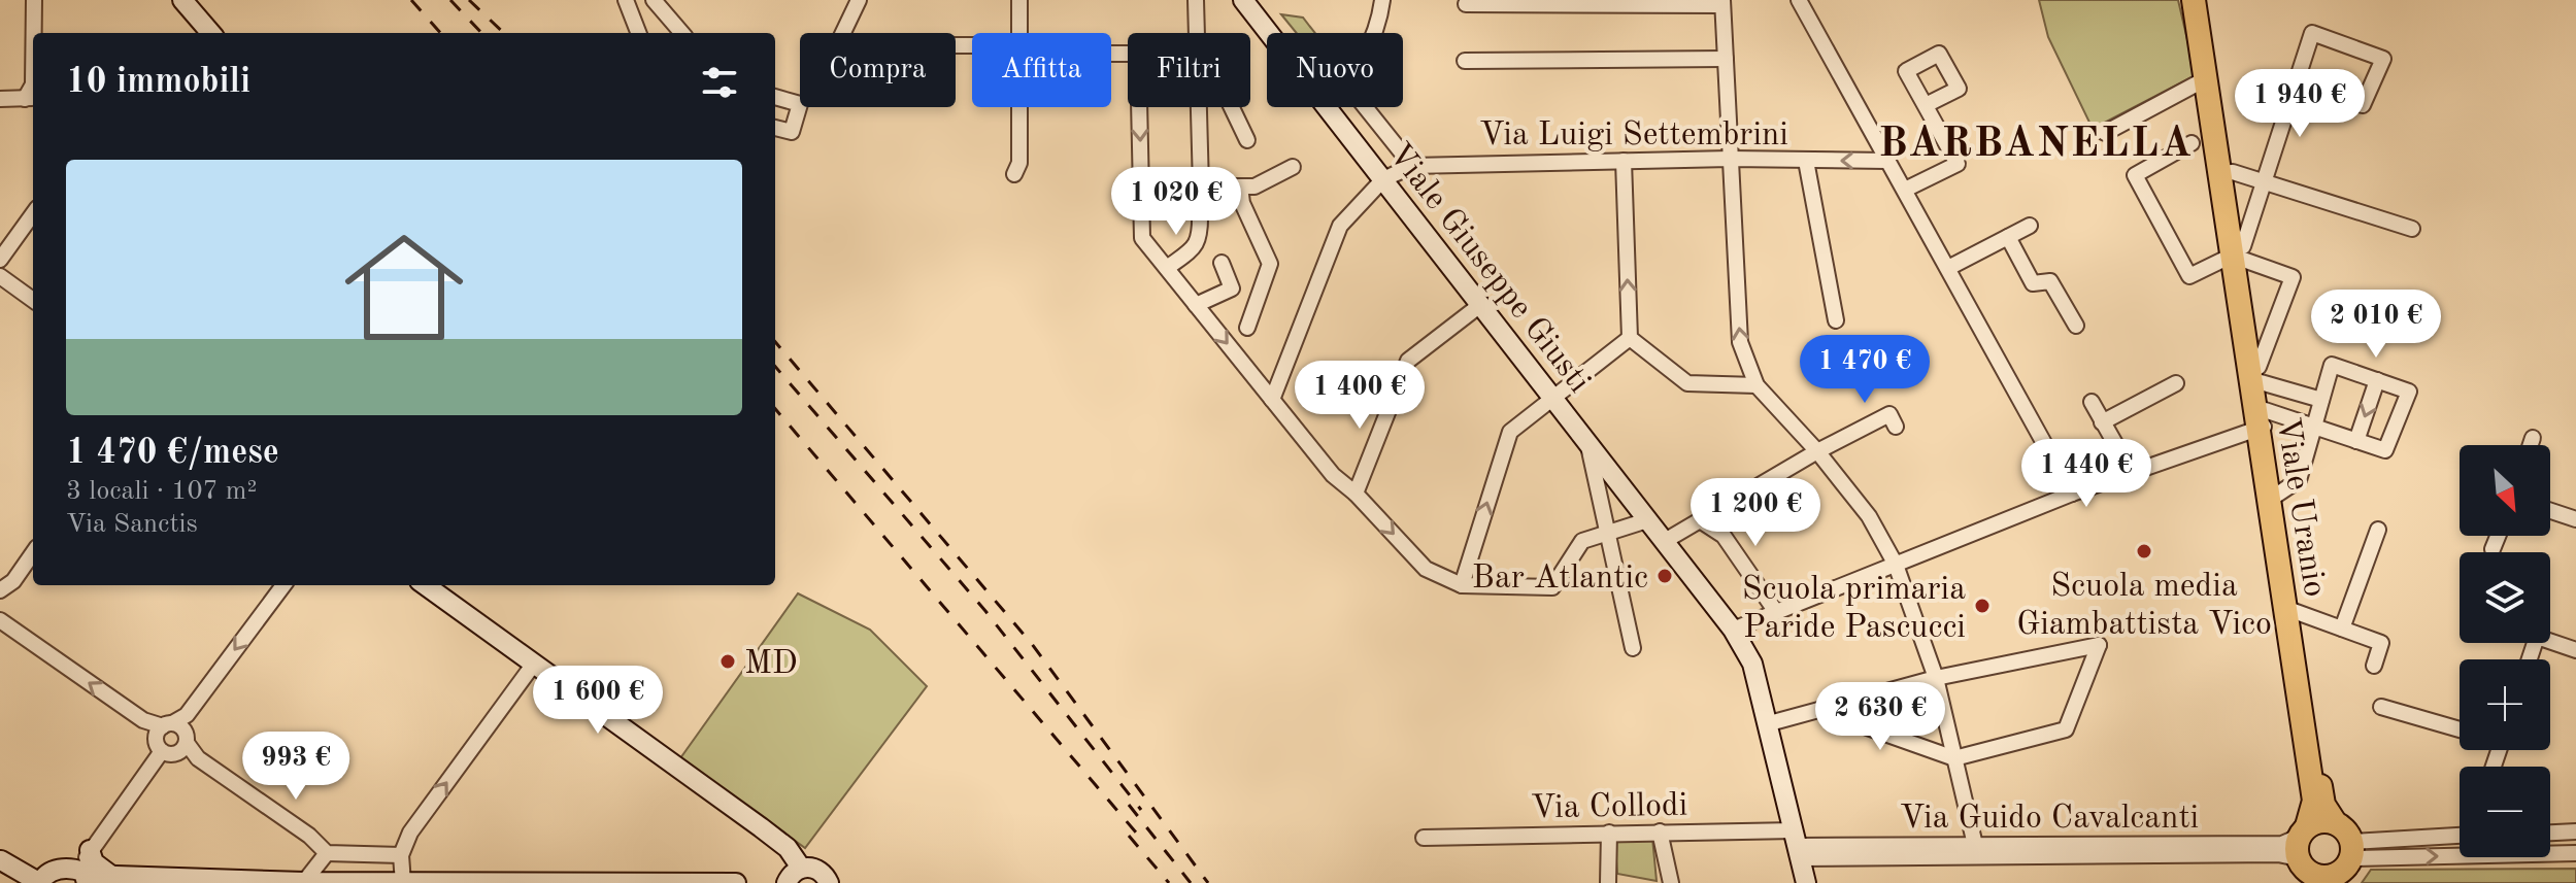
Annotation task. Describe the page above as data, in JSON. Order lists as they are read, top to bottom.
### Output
{
  "streets": {
    "main road": ["Viale Uranio"],
    "street": [
      "Via Luigi Settembrini",
      "Viale Giuseppe Giusti",
      "Via Collodi",
      "Via Guido Cavalcanti"
    ]
  },
  "crossings": [
    ["Via Luigi Settembrini", "Viale Giuseppe Giusti"],
    ["Viale Giuseppe Giusti", "Via Collodi"],
    ["Viale Giuseppe Giusti", "Via Guido Cavalcanti"],
    ["Viale Uranio", "Via Guido Cavalcanti"],
    ["Via Collodi", "Via Guido Cavalcanti"]
  ],
  "districts": ["BARBANELLA"],
  "places": [
    "Scuola media Giambattista Vico",
    "Bar Atlantic",
    "Scuola primaria Paride Pascucci",
    "MD"
  ],
  "north": "bottom right",
  "page": {
    "chip": [
      "Compra",
      "Affitta",
      "Filtri",
      "Nuovo"
    ],
    "heading": "10 immobili",
    "price": [
      "1 940 €",
      "1 020 €",
      "2 010 €",
      "1 470 €",
      "1 400 €",
      "1 440 €",
      "1 200 €",
      "1 600 €",
      "2 630 €",
      "993 €"
    ],
    "list": [
      {
        "name": "1 470 €/mese",
        "note": "3 locali · 107 m² · Via Sanctis"
      }
    ],
    "map_buttons": ["+", "−"]
  }
}
